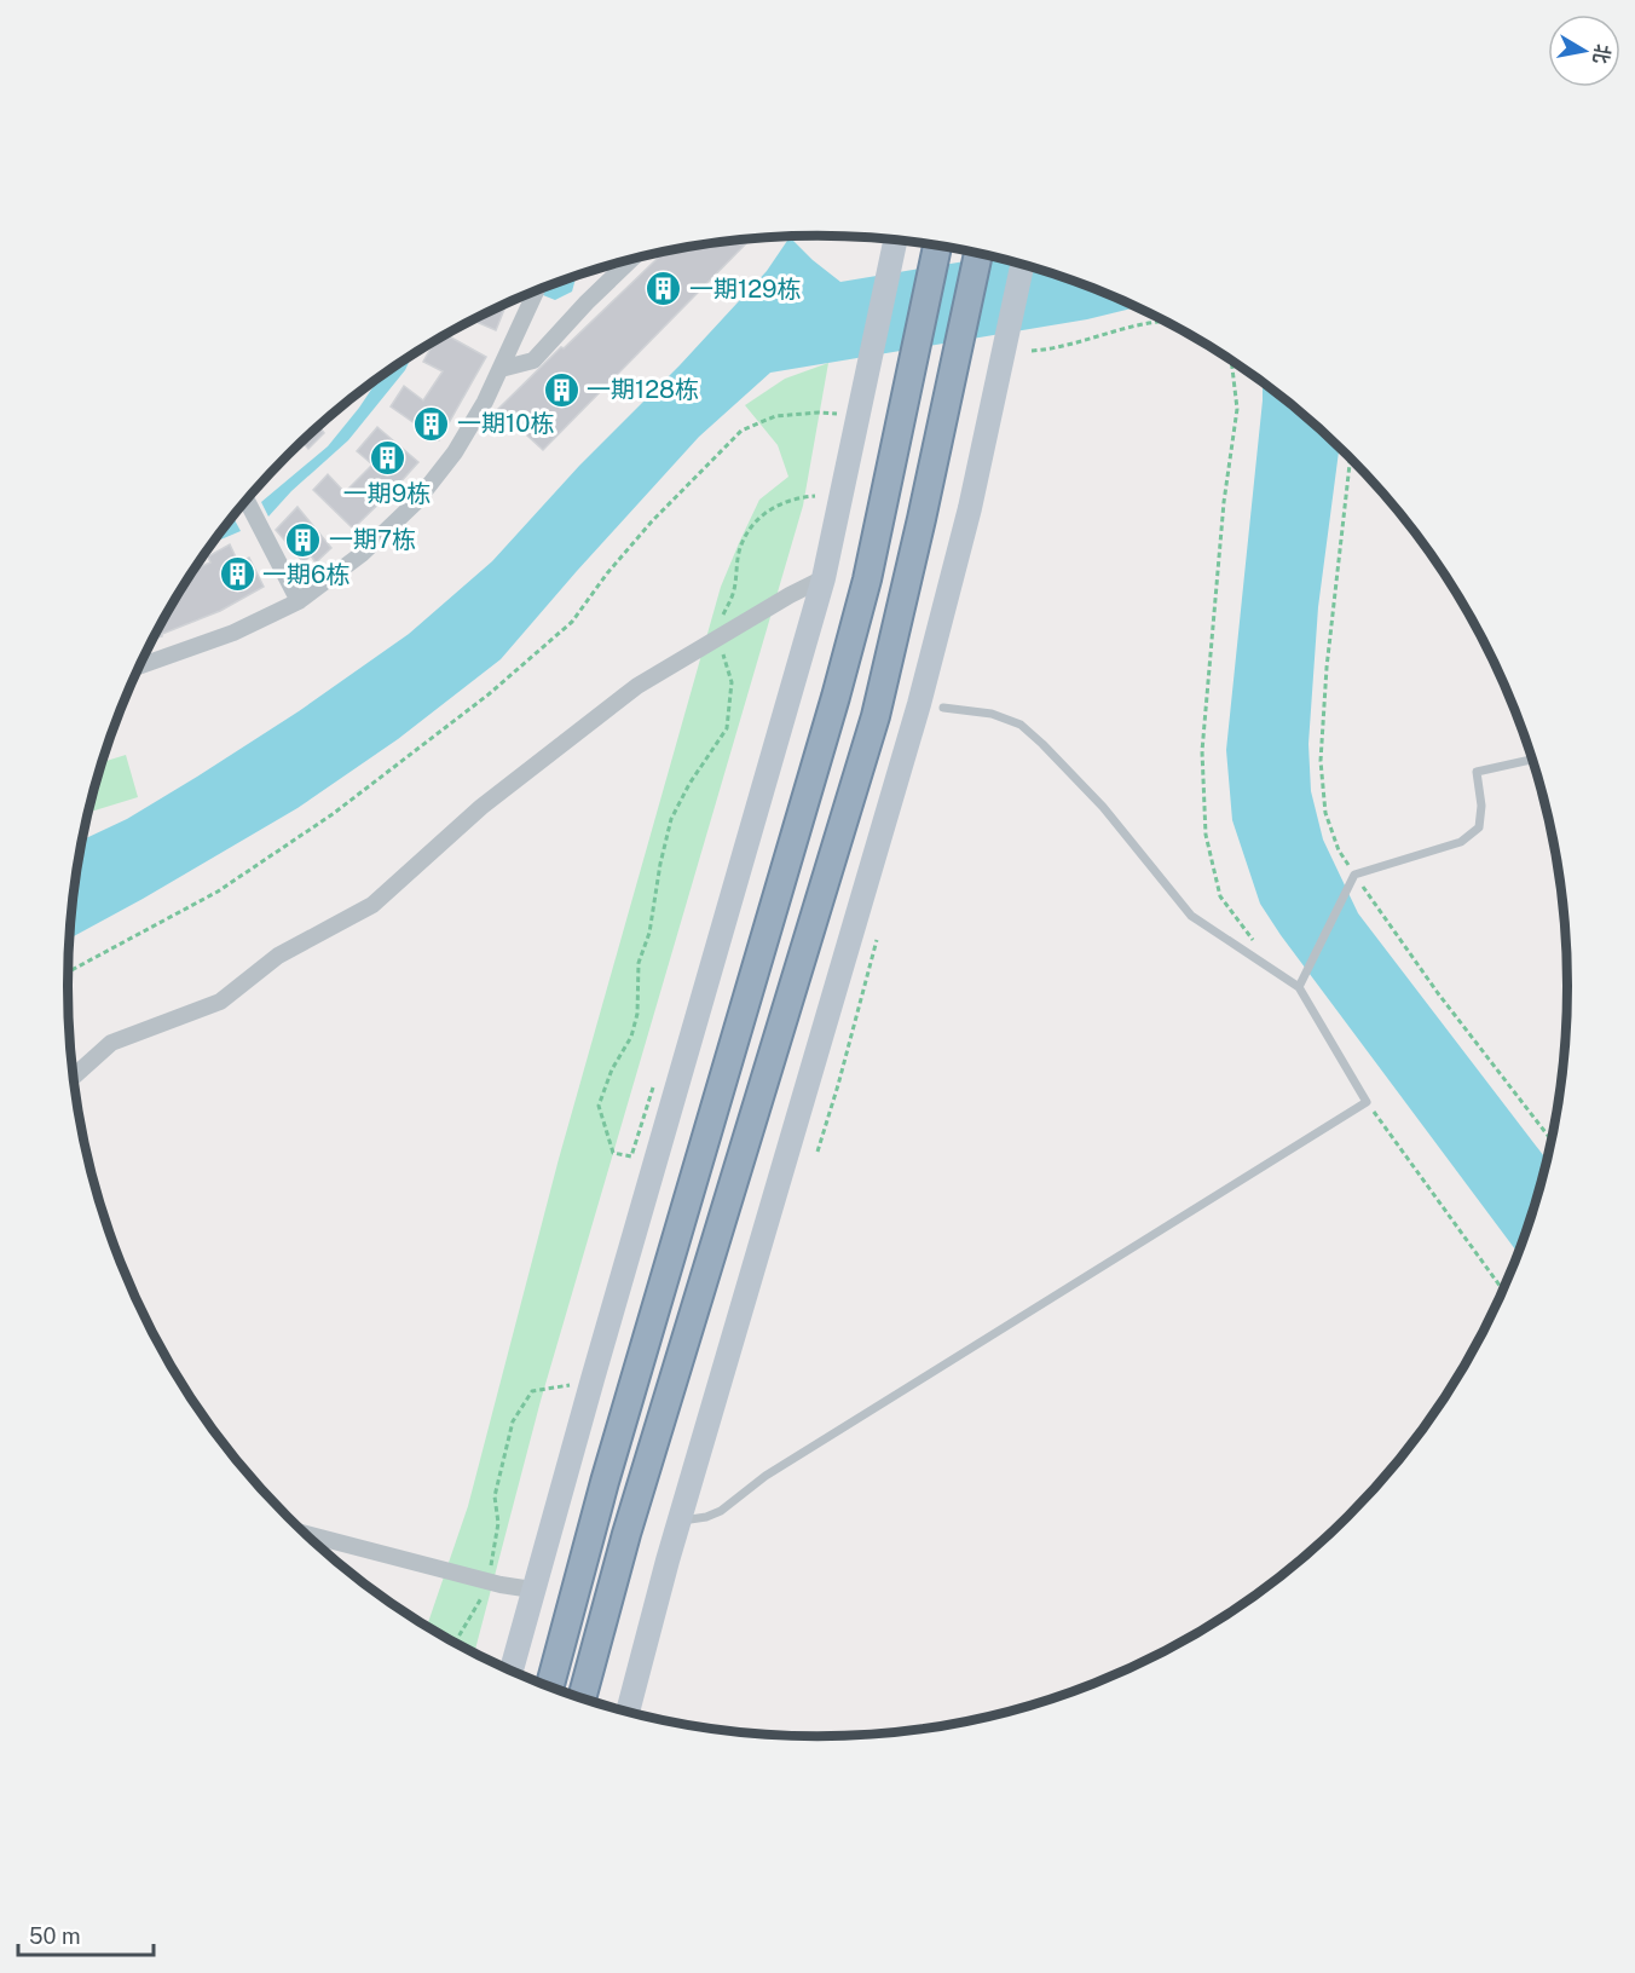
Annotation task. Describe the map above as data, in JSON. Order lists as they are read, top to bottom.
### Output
{
  "places": {
    "building": [
      "一期129栋",
      "一期128栋",
      "一期10栋",
      "一期9栋",
      "一期7栋",
      "一期6栋"
    ]
  },
  "scale_bar": "50 m",
  "north": "right"
}
